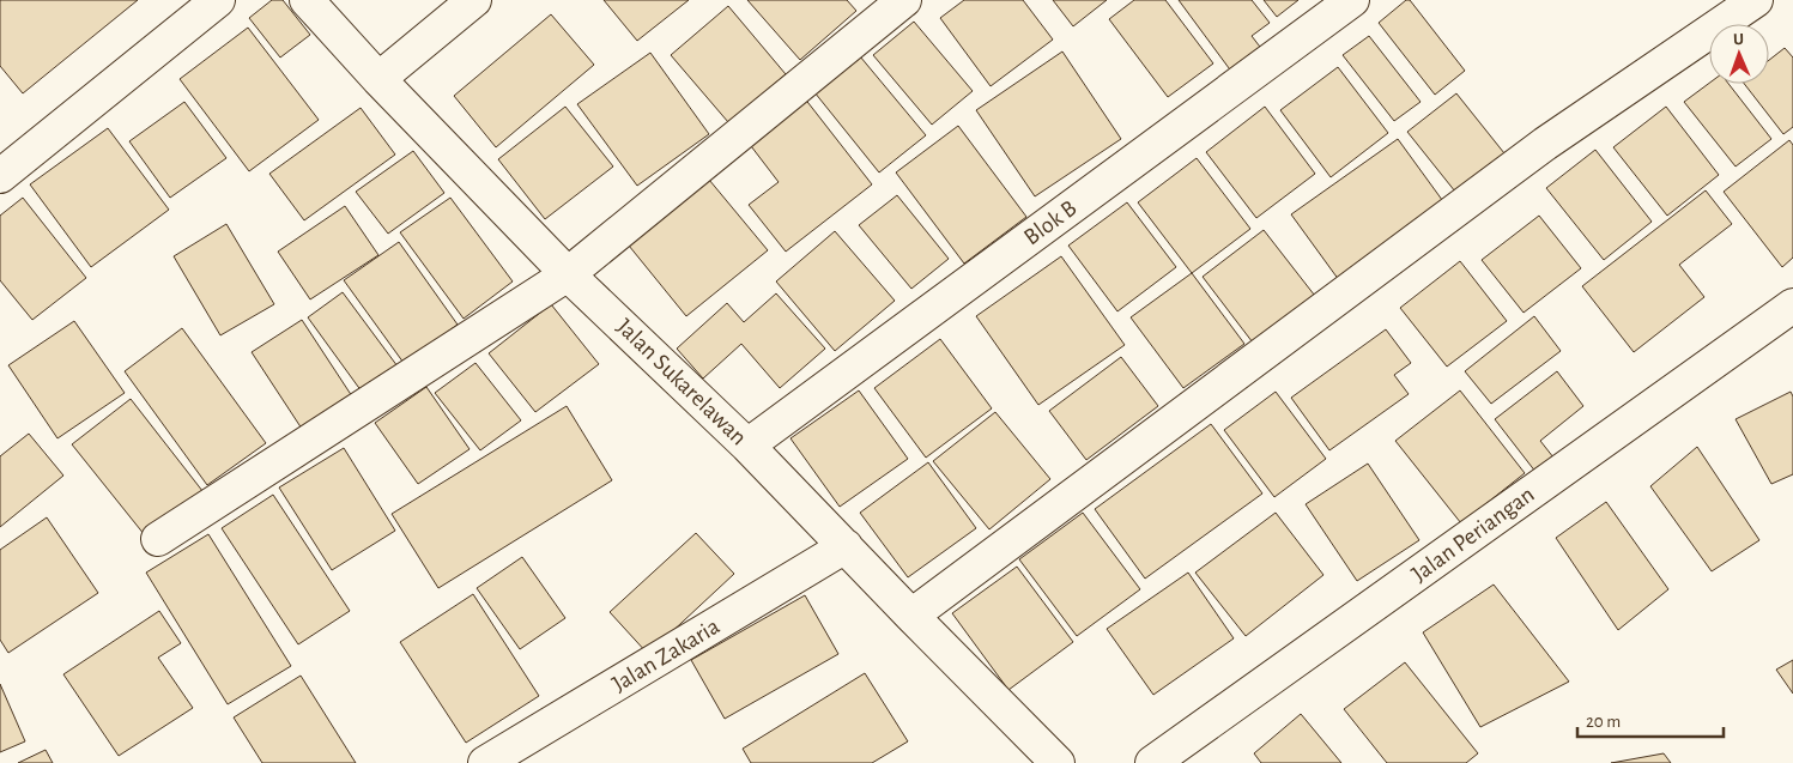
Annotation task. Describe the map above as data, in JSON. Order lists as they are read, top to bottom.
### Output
{
  "streets": {
    "street": [
      "Blok B",
      "Jalan Sukarelawan",
      "Jalan Periangan",
      "Jalan Zakaria"
    ]
  },
  "crossings": [
    ["Blok B", "Jalan Sukarelawan"],
    ["Jalan Sukarelawan", "Jalan Zakaria"]
  ],
  "scale_bar": "20 m",
  "north": "top"
}
